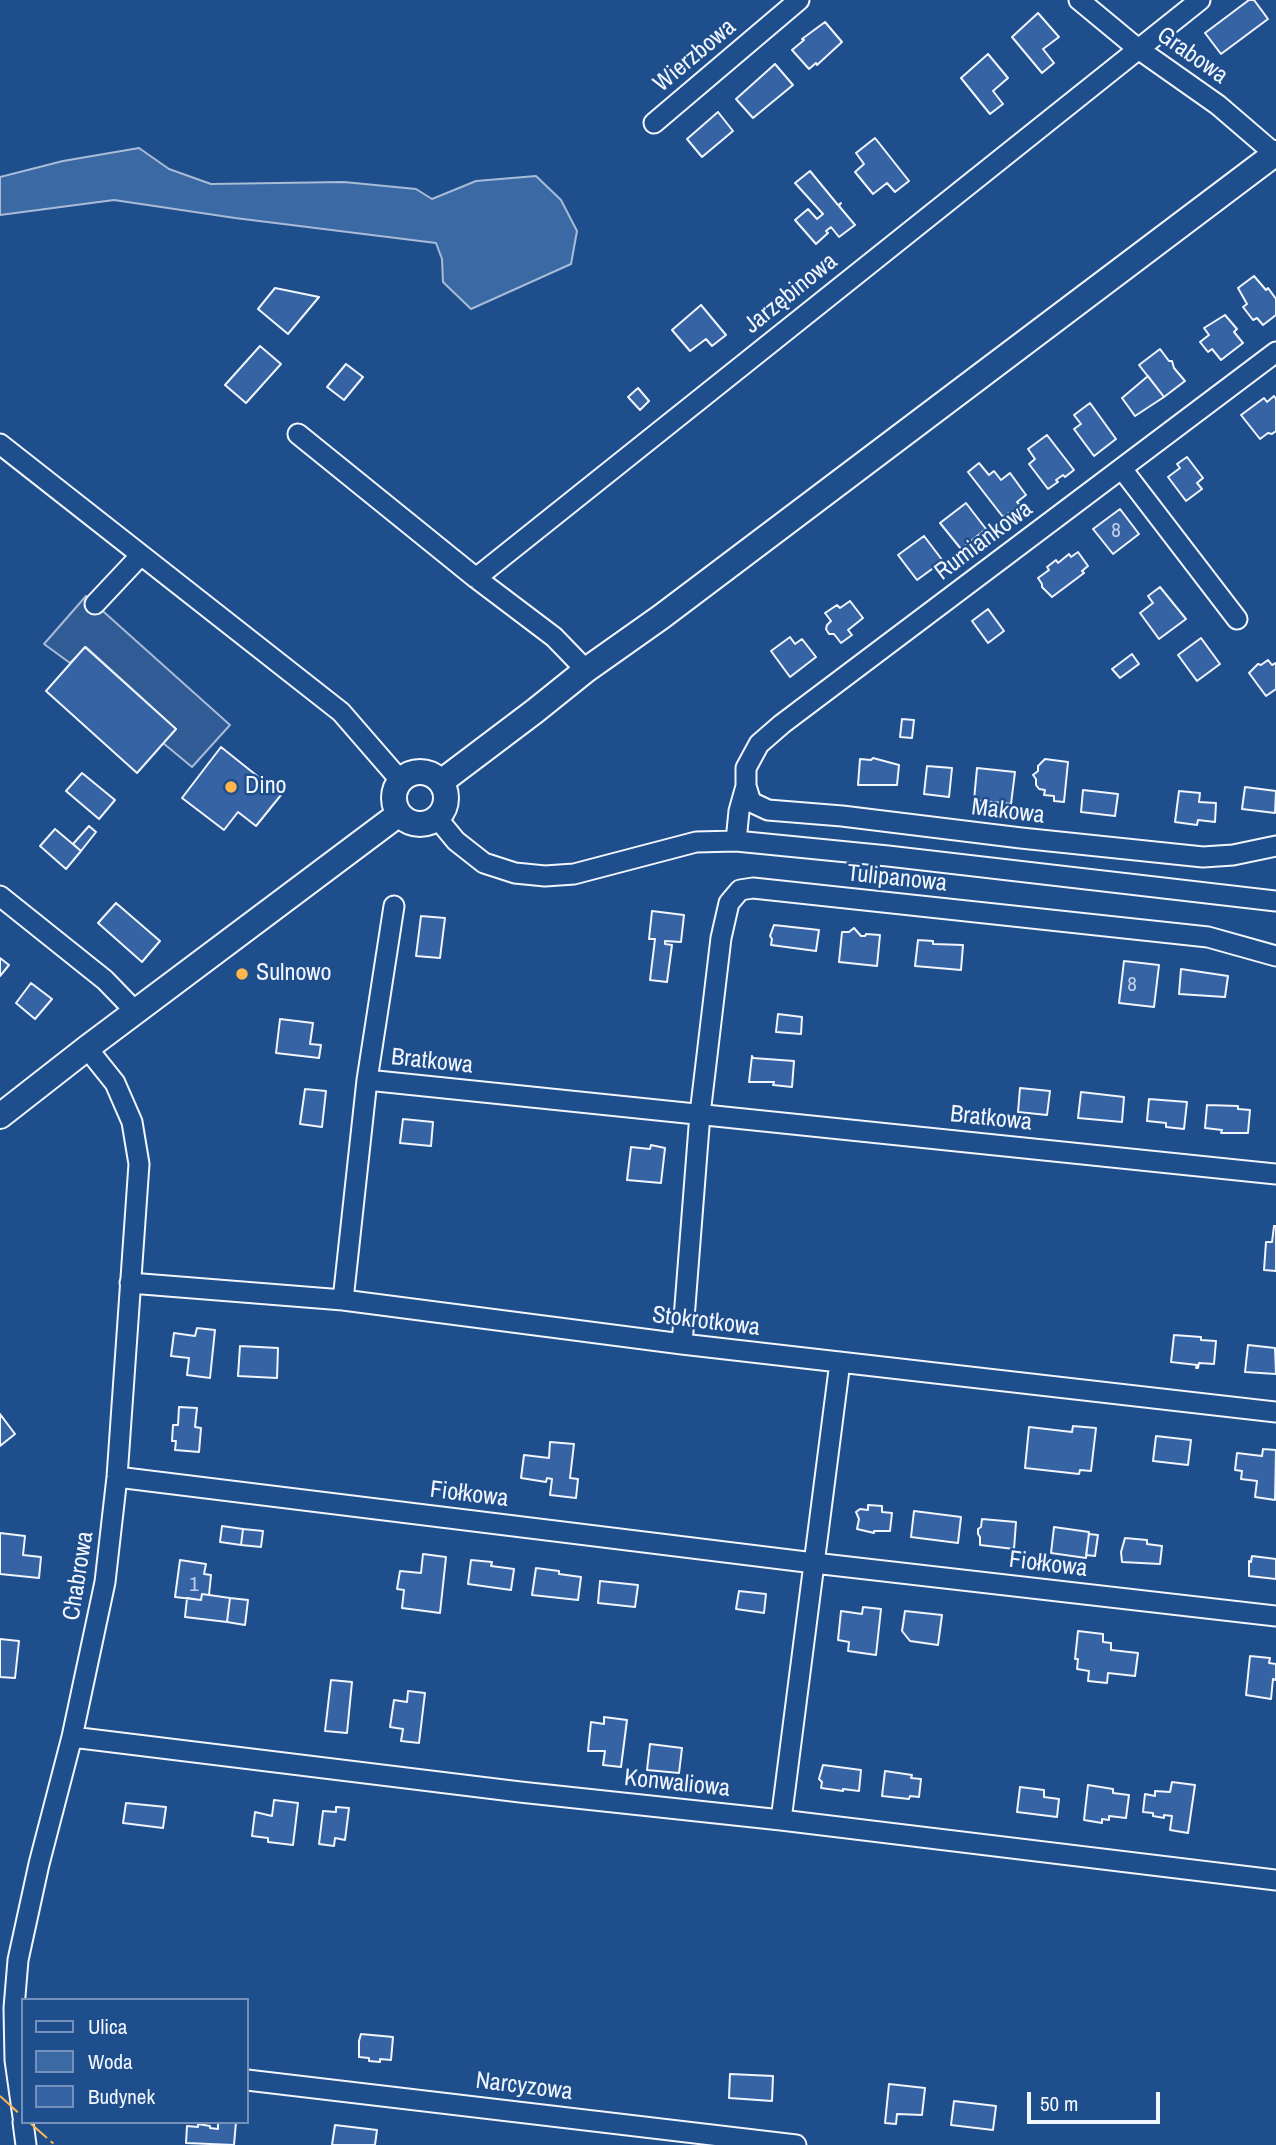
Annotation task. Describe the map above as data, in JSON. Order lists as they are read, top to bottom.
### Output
{
  "streets": {
    "street": [
      "Wierzbowa",
      "Grabowa",
      "Jarzębinowa",
      "Rumiankowa",
      "Makowa",
      "Tulipanowa",
      "Bratkowa",
      "Stokrotkowa",
      "Fiołkowa",
      "Chabrowa",
      "Konwaliowa",
      "Narcyzowa"
    ]
  },
  "crossings": [
    ["Grabowa", "Jarzębinowa"],
    ["Rumiankowa", "Makowa"],
    ["Tulipanowa", "Bratkowa"],
    ["Stokrotkowa", "Chabrowa"],
    ["Fiołkowa", "Chabrowa"],
    ["Chabrowa", "Konwaliowa"]
  ],
  "places": ["Dino", "Sulnowo"],
  "house_numbers": ["8", "8", "1"],
  "legend": ["Ulica", "Woda", "Budynek"],
  "scale_bar": "50 m"
}
